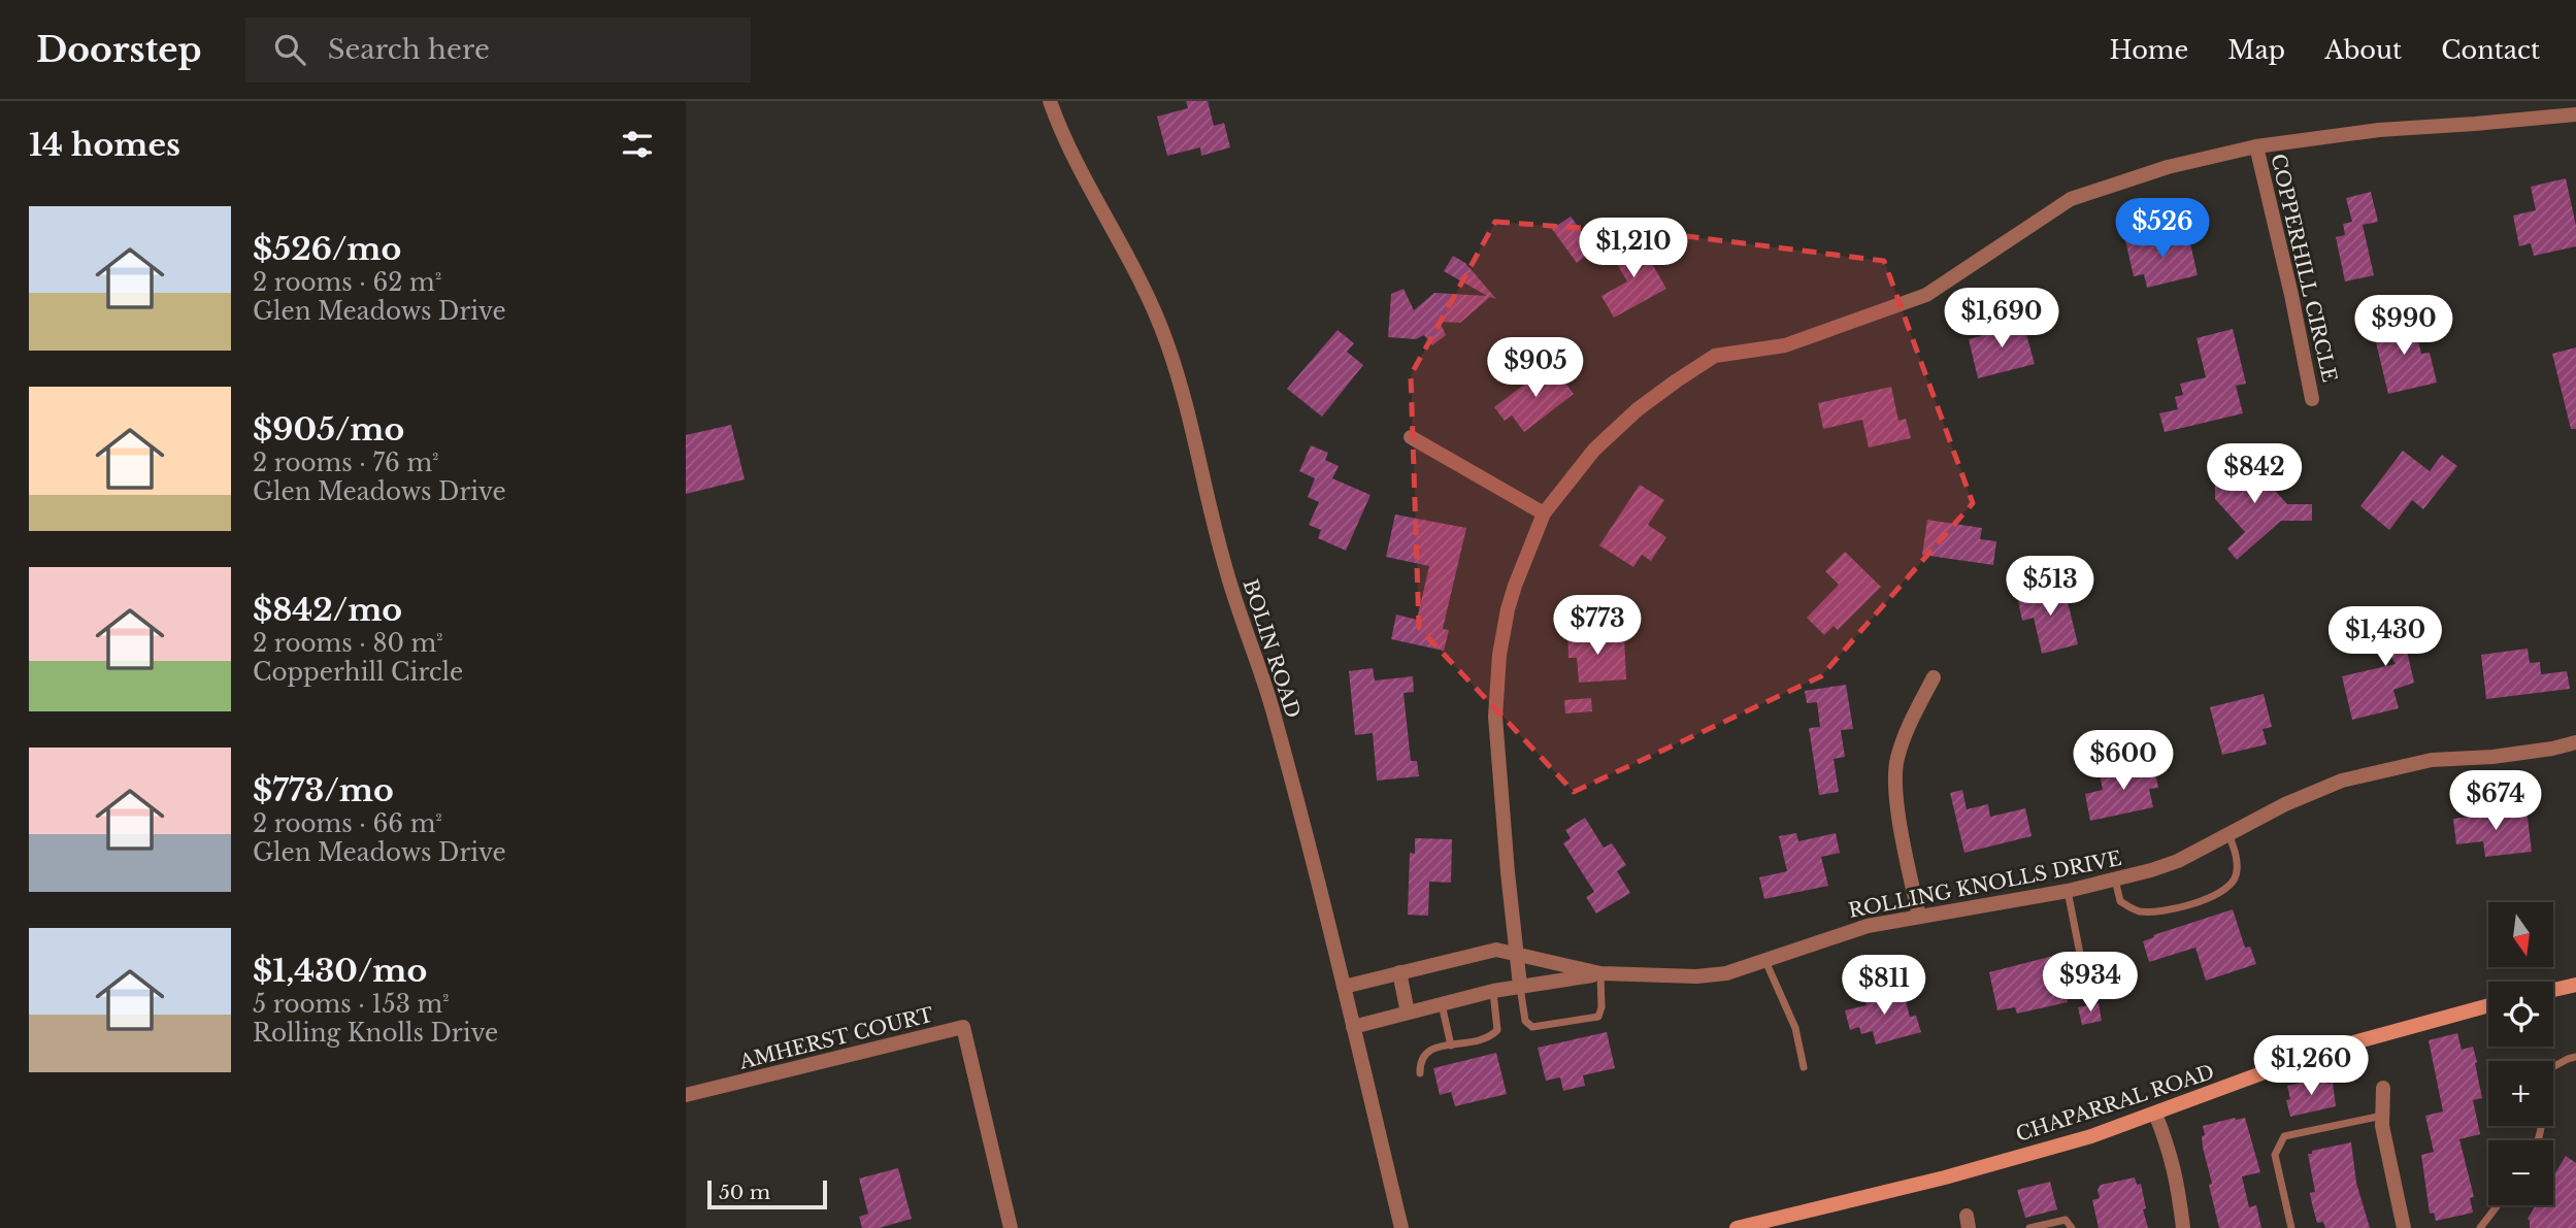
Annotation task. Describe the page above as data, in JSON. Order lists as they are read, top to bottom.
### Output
{
  "streets": {
    "main road": ["CHAPARRAL ROAD"],
    "street": [
      "COPPERHILL CIRCLE",
      "BOLIN ROAD",
      "ROLLING KNOLLS DRIVE",
      "AMHERST COURT"
    ]
  },
  "crossings": [
    ["BOLIN ROAD", "ROLLING KNOLLS DRIVE"]
  ],
  "scale_bar": "50 m",
  "north": "bottom",
  "page": {
    "header": "Doorstep",
    "search": "Search here",
    "nav": [
      "Home",
      "Map",
      "About",
      "Contact"
    ],
    "heading": "14 homes",
    "list": [
      {
        "name": "$526/mo",
        "note": "2 rooms · 62 m² · Glen Meadows Drive"
      },
      {
        "name": "$905/mo",
        "note": "2 rooms · 76 m² · Glen Meadows Drive"
      },
      {
        "name": "$842/mo",
        "note": "2 rooms · 80 m² · Copperhill Circle"
      },
      {
        "name": "$773/mo",
        "note": "2 rooms · 66 m² · Glen Meadows Drive"
      },
      {
        "name": "$1,430/mo",
        "note": "5 rooms · 153 m² · Rolling Knolls Drive"
      }
    ],
    "price": [
      "$526",
      "$1,210",
      "$1,690",
      "$990",
      "$905",
      "$842",
      "$513",
      "$773",
      "$1,430",
      "$600",
      "$674",
      "$934",
      "$811",
      "$1,260"
    ],
    "map_buttons": ["+", "−"],
    "scale": "50 m"
  }
}
